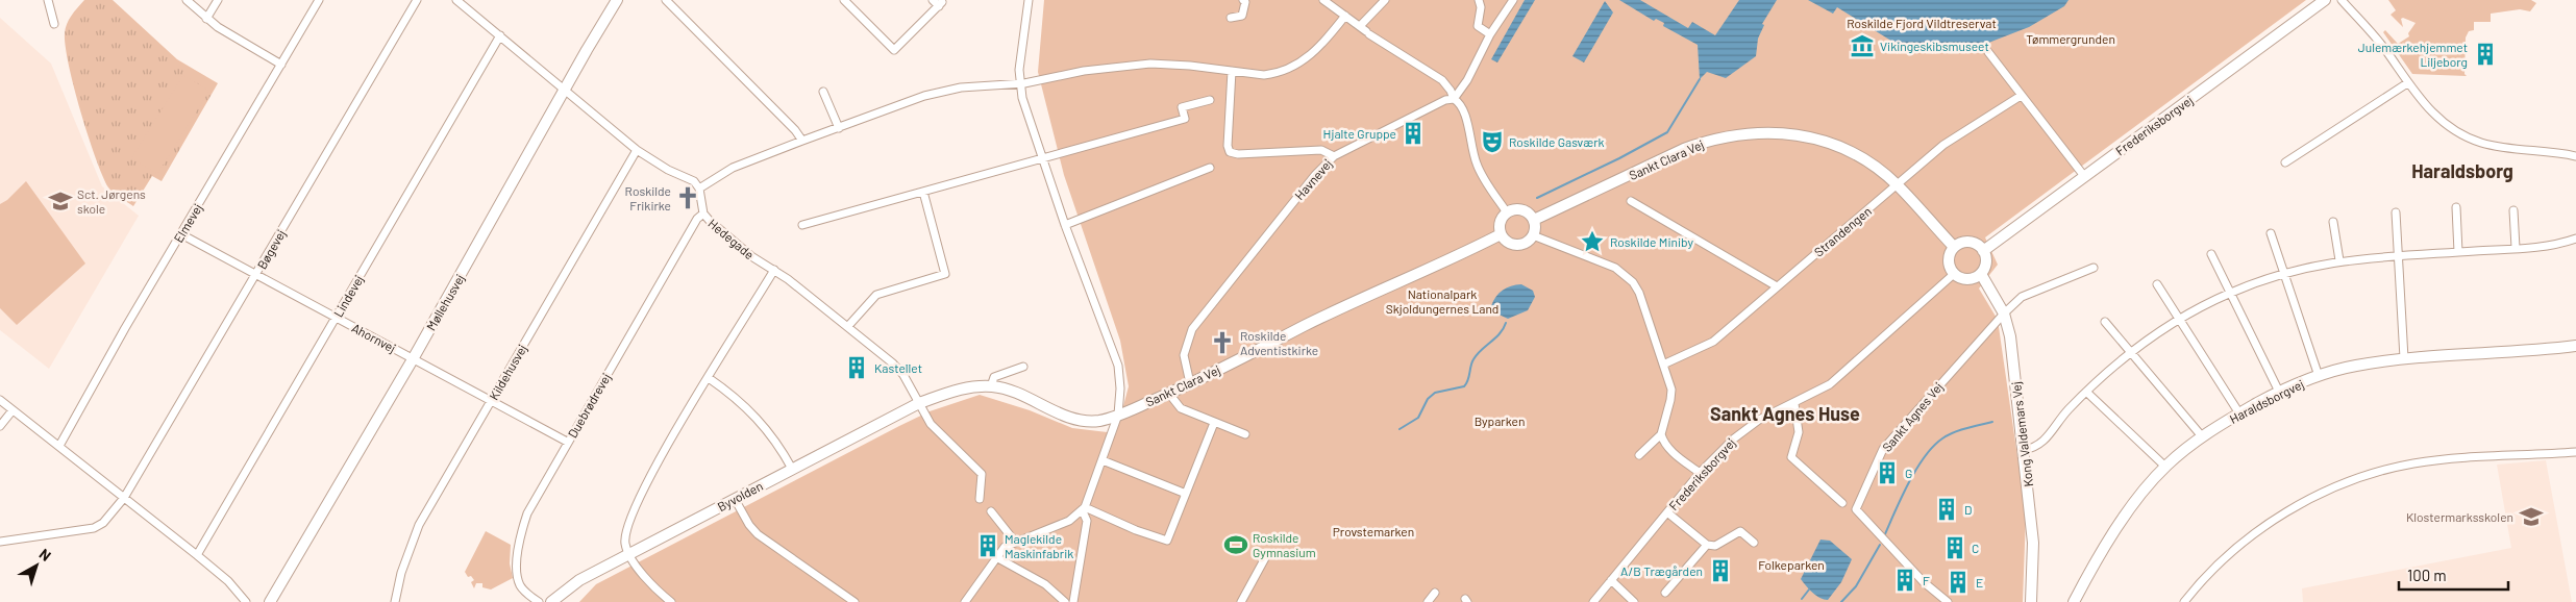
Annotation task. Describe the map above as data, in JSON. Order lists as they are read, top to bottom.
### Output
{
  "streets": {
    "main road": [
      "Frederiksborgvej",
      "Sankt Clara Vej",
      "Møllehusvej",
      "Haraldsborgvej",
      "Kong Valdemars Vej",
      "Byvolden"
    ],
    "street": [
      "Havnevej",
      "Elmevej",
      "Strandengen",
      "Hedegade",
      "Bøgevej",
      "Lindevej",
      "Ahornvej",
      "Kildehusvej",
      "Duebrødrevej",
      "Sankt Agnes Vej"
    ]
  },
  "crossings": [
    ["Frederiksborgvej", "Sankt Clara Vej"],
    ["Frederiksborgvej", "Kong Valdemars Vej"],
    ["Sankt Clara Vej", "Havnevej"],
    ["Sankt Clara Vej", "Strandengen"],
    ["Sankt Clara Vej", "Kong Valdemars Vej"],
    ["Sankt Clara Vej", "Byvolden"],
    ["Elmevej", "Ahornvej"],
    ["Hedegade", "Duebrødrevej"],
    ["Hedegade", "Byvolden"],
    ["Bøgevej", "Ahornvej"],
    ["Lindevej", "Ahornvej"],
    ["Møllehusvej", "Ahornvej"],
    ["Ahornvej", "Kildehusvej"],
    ["Ahornvej", "Duebrødrevej"],
    ["Sankt Agnes Vej", "Kong Valdemars Vej"]
  ],
  "districts": ["Haraldsborg", "Sankt Agnes Huse"],
  "parks": [
    "Roskilde Fjord Vildtreservat",
    "Tømmergrunden",
    "Nationalpark Skjoldungernes Land",
    "Byparken",
    "Provstemarken",
    "Folkeparken"
  ],
  "places": {
    "museum": ["Vikingeskibsmuseet"],
    "building": [
      "Julemærkehjemmet Liljeborg",
      "Hjalte Gruppe",
      "Kastellet",
      "G",
      "D",
      "Maglekilde Maskinfabrik",
      "C",
      "A/B Trægården",
      "F",
      "E"
    ],
    "theatre": ["Roskilde Gasværk"],
    "church": ["Roskilde Frikirke", "Roskilde Adventistkirke"],
    "school or university": ["Sct. Jørgens skole", "Klostermarksskolen"],
    "place": ["Roskilde Miniby"],
    "sports": ["Roskilde Gymnasium"]
  },
  "scale_bar": "100 m",
  "north": "top right"
}
